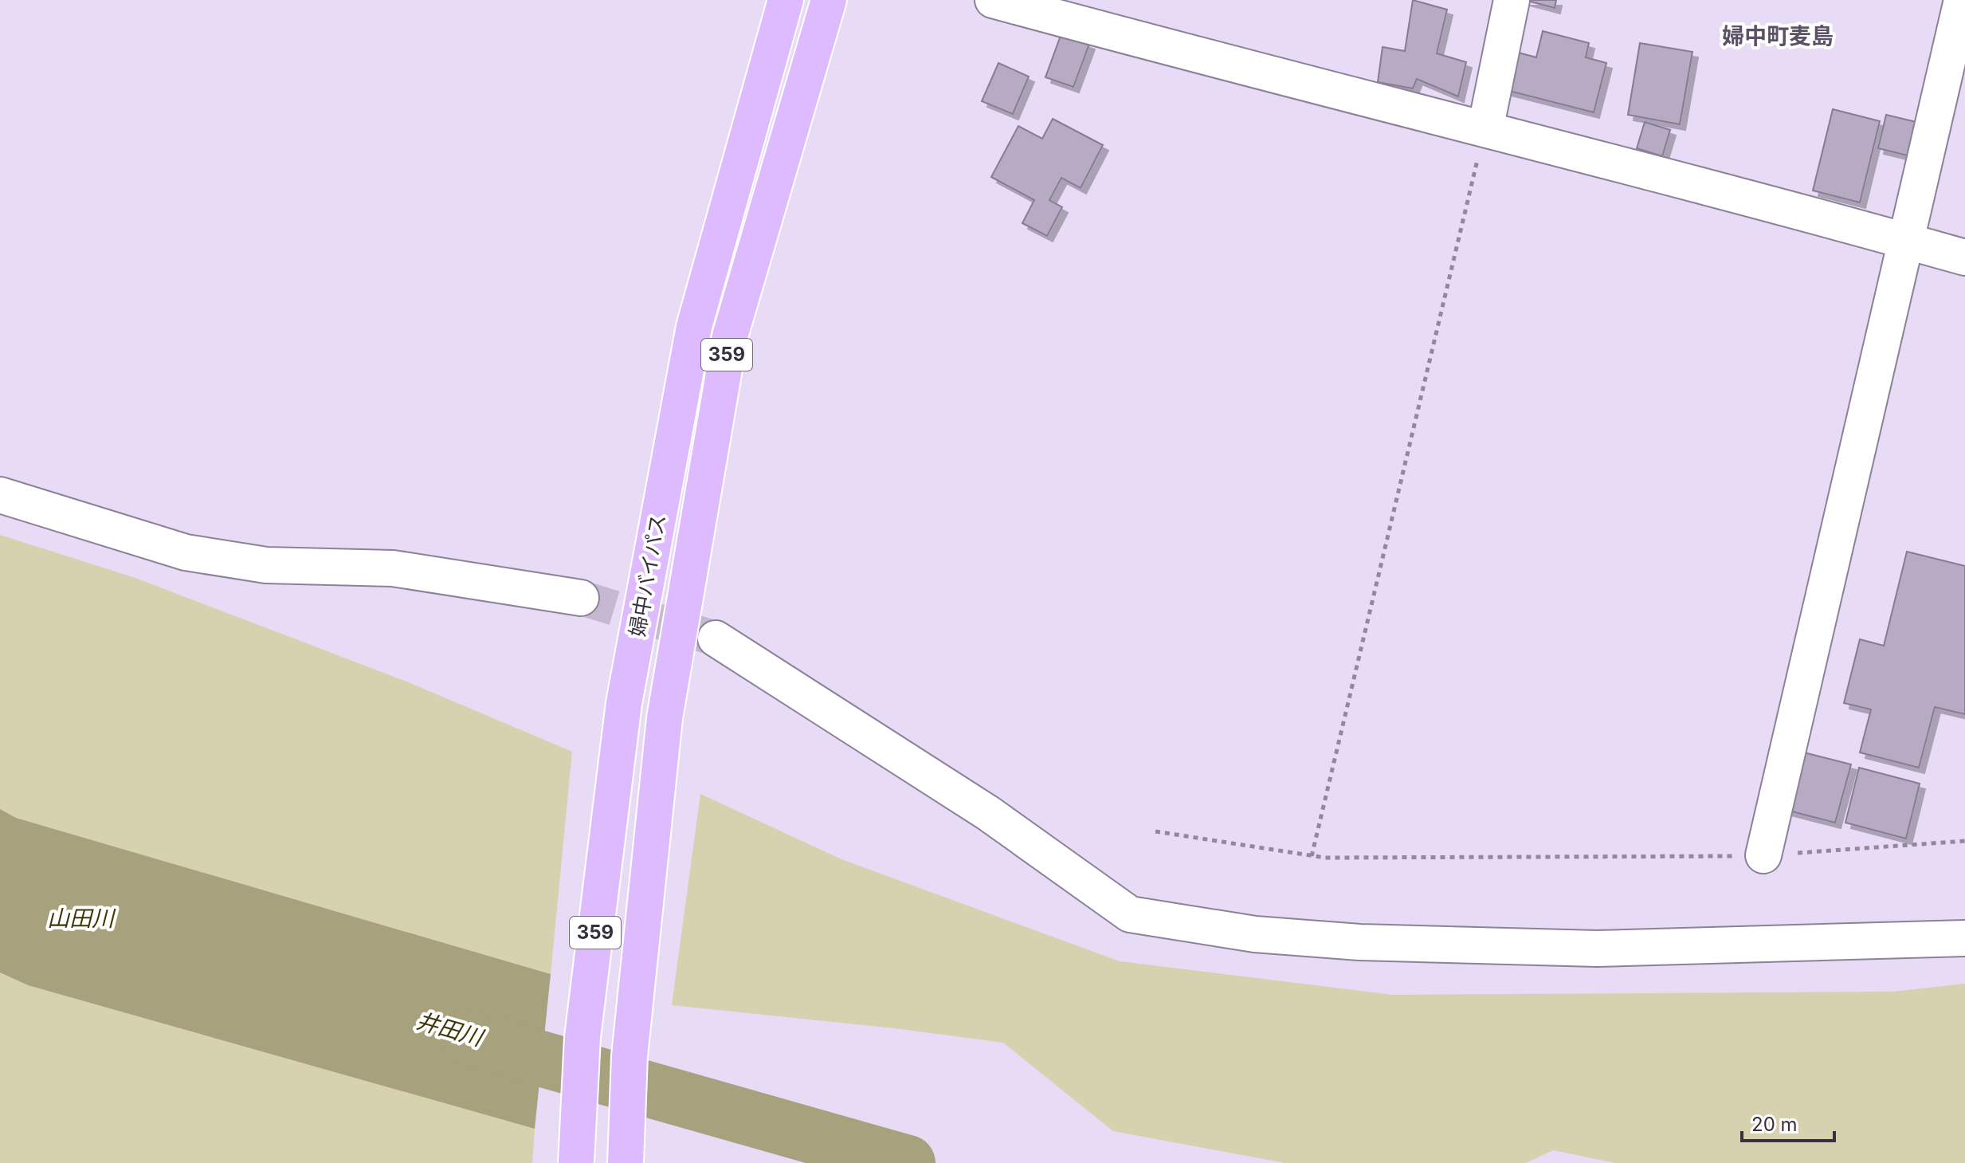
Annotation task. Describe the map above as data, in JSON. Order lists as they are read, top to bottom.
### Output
{
  "streets": {
    "highway": ["359", "婦中バイパス"]
  },
  "districts": ["婦中町麦島"],
  "water": ["山田川", "井田川"],
  "scale_bar": "20 m"
}
